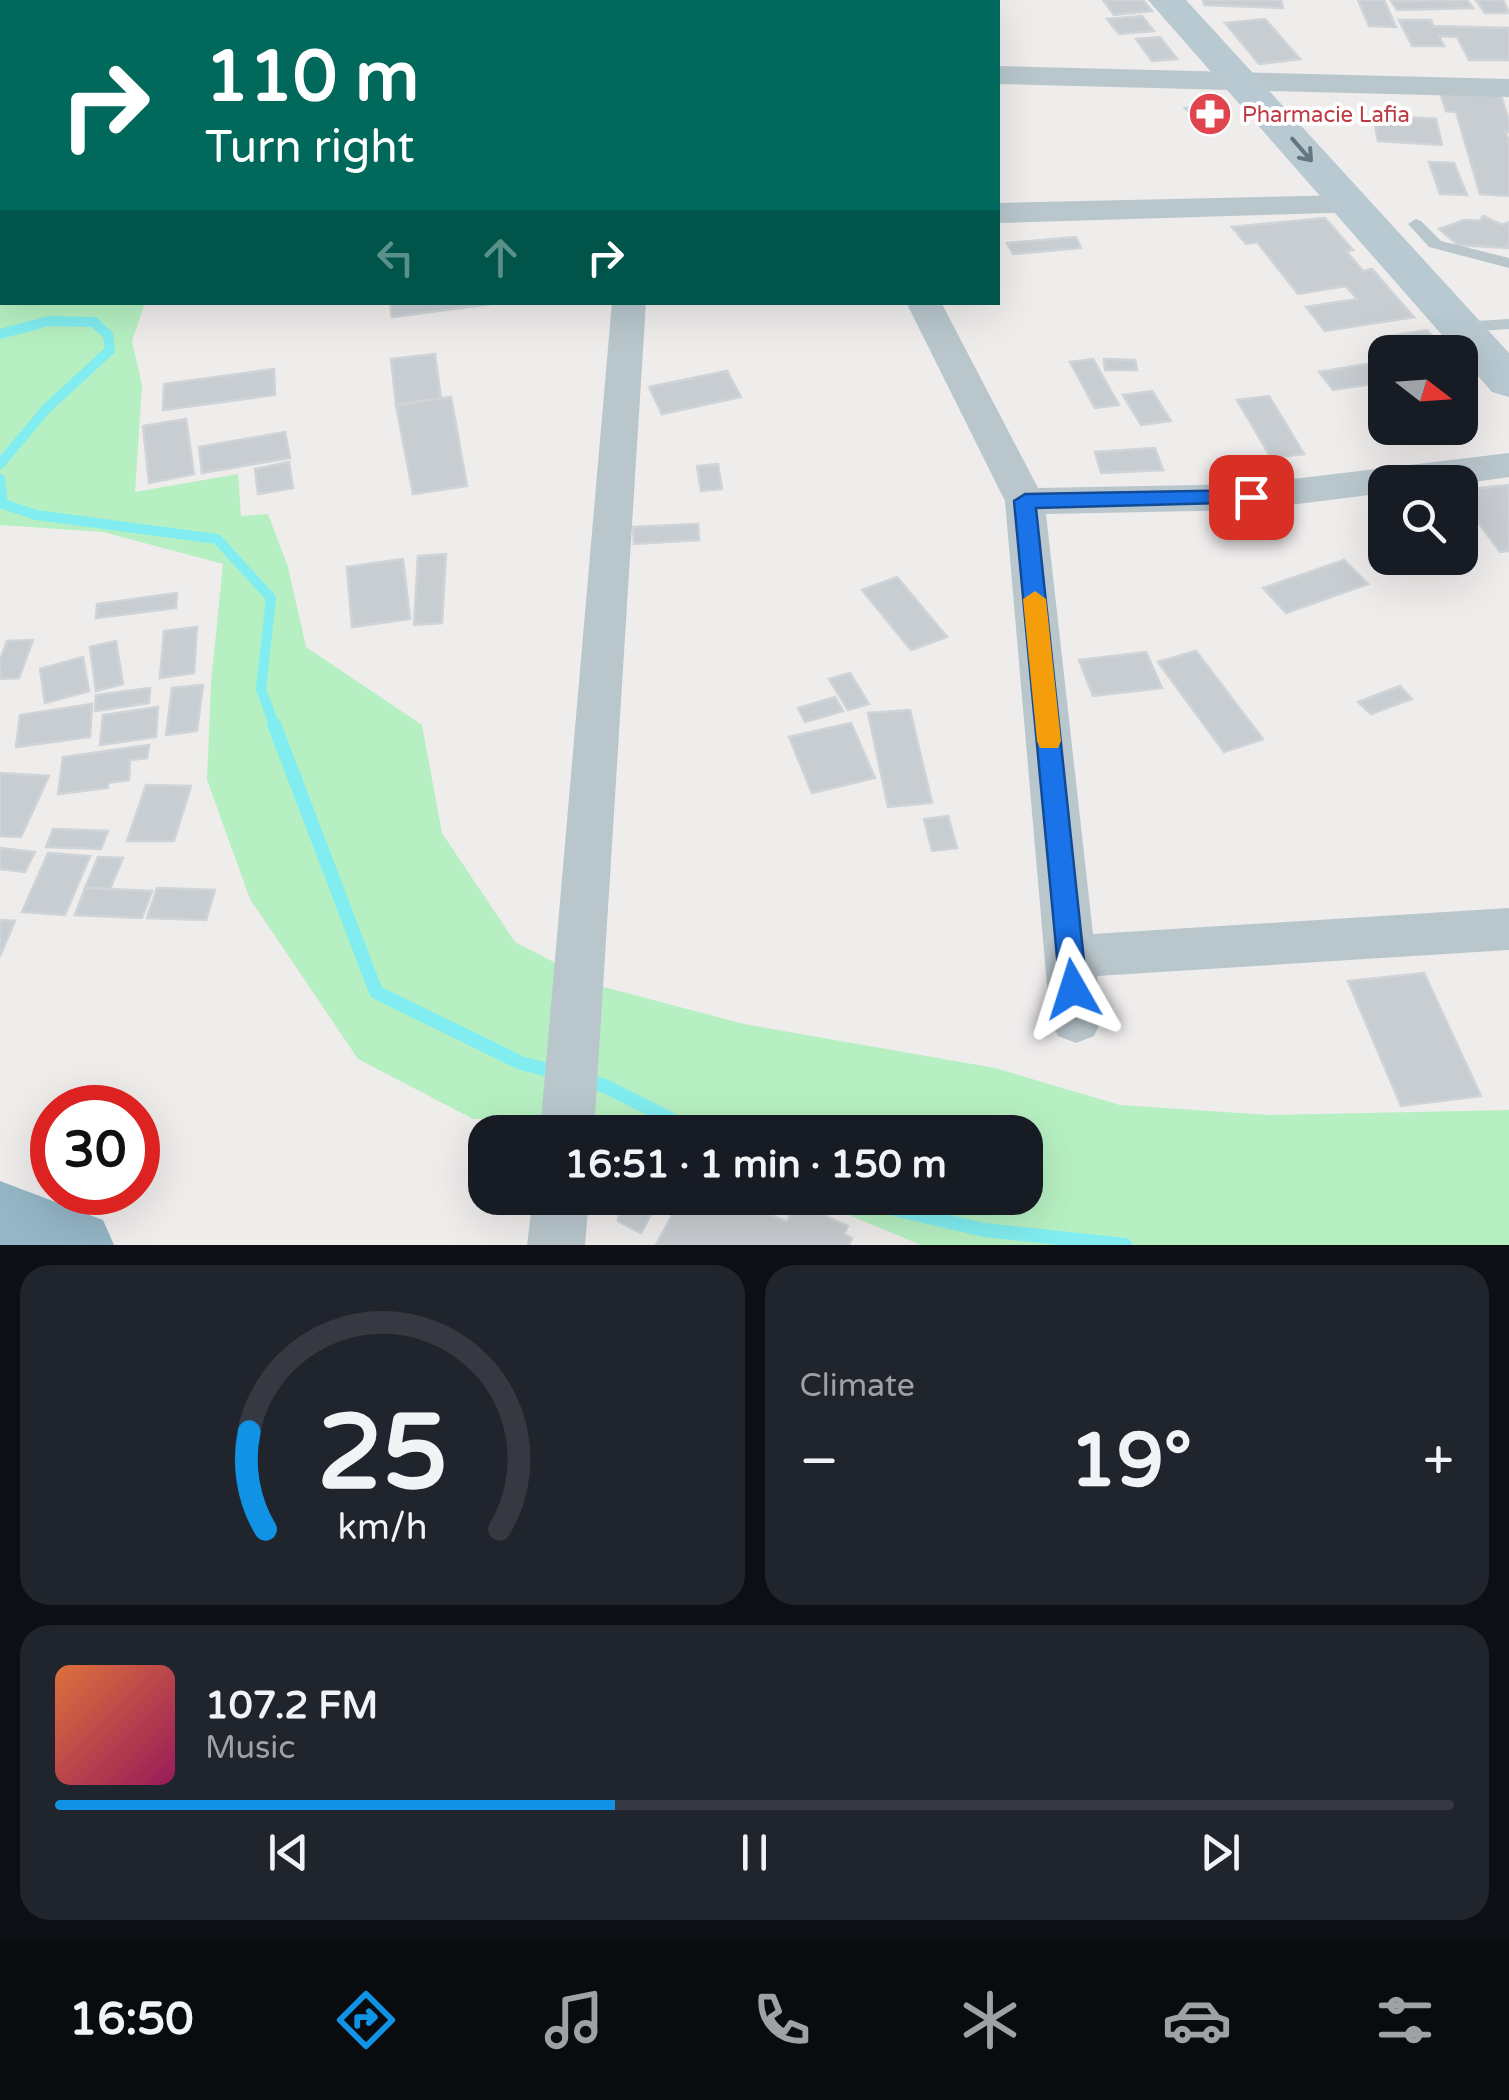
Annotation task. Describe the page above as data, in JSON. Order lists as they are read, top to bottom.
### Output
{
  "places": {
    "pharmacy": ["Pharmacie Lafia"]
  },
  "north": "right",
  "page": {
    "turn": ["110 m", "Turn right"],
    "limit": "30",
    "trip": "16:51 · 1 min · 150 m",
    "tile": "Climate",
    "heat": ["−", "19°", "+"],
    "song": ["107.2 FM", "Music"],
    "tabs": "16:50",
    "gauge": ["25", "km/h"]
  }
}
